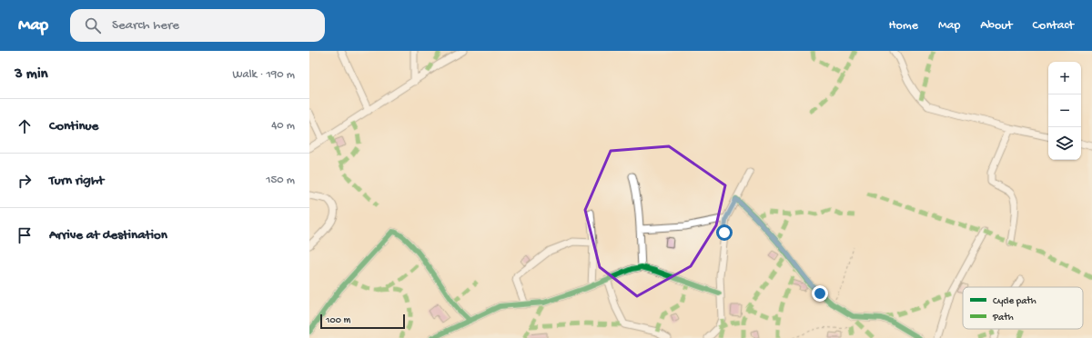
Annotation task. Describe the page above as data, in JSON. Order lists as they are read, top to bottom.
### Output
{
  "legend": ["Cycle path", "Path"],
  "scale_bar": "100 m",
  "page": {
    "header": "Map",
    "search": "Search here",
    "nav": [
      "Home",
      "Map",
      "About",
      "Contact"
    ],
    "heading": ["3 min", "Walk · 190 m"],
    "map_buttons": ["+", "−"],
    "list": [
      ["Continue", "40 m"],
      ["Turn right", "150 m"],
      "Arrive at destination"
    ],
    "scale": "100 m"
  }
}
